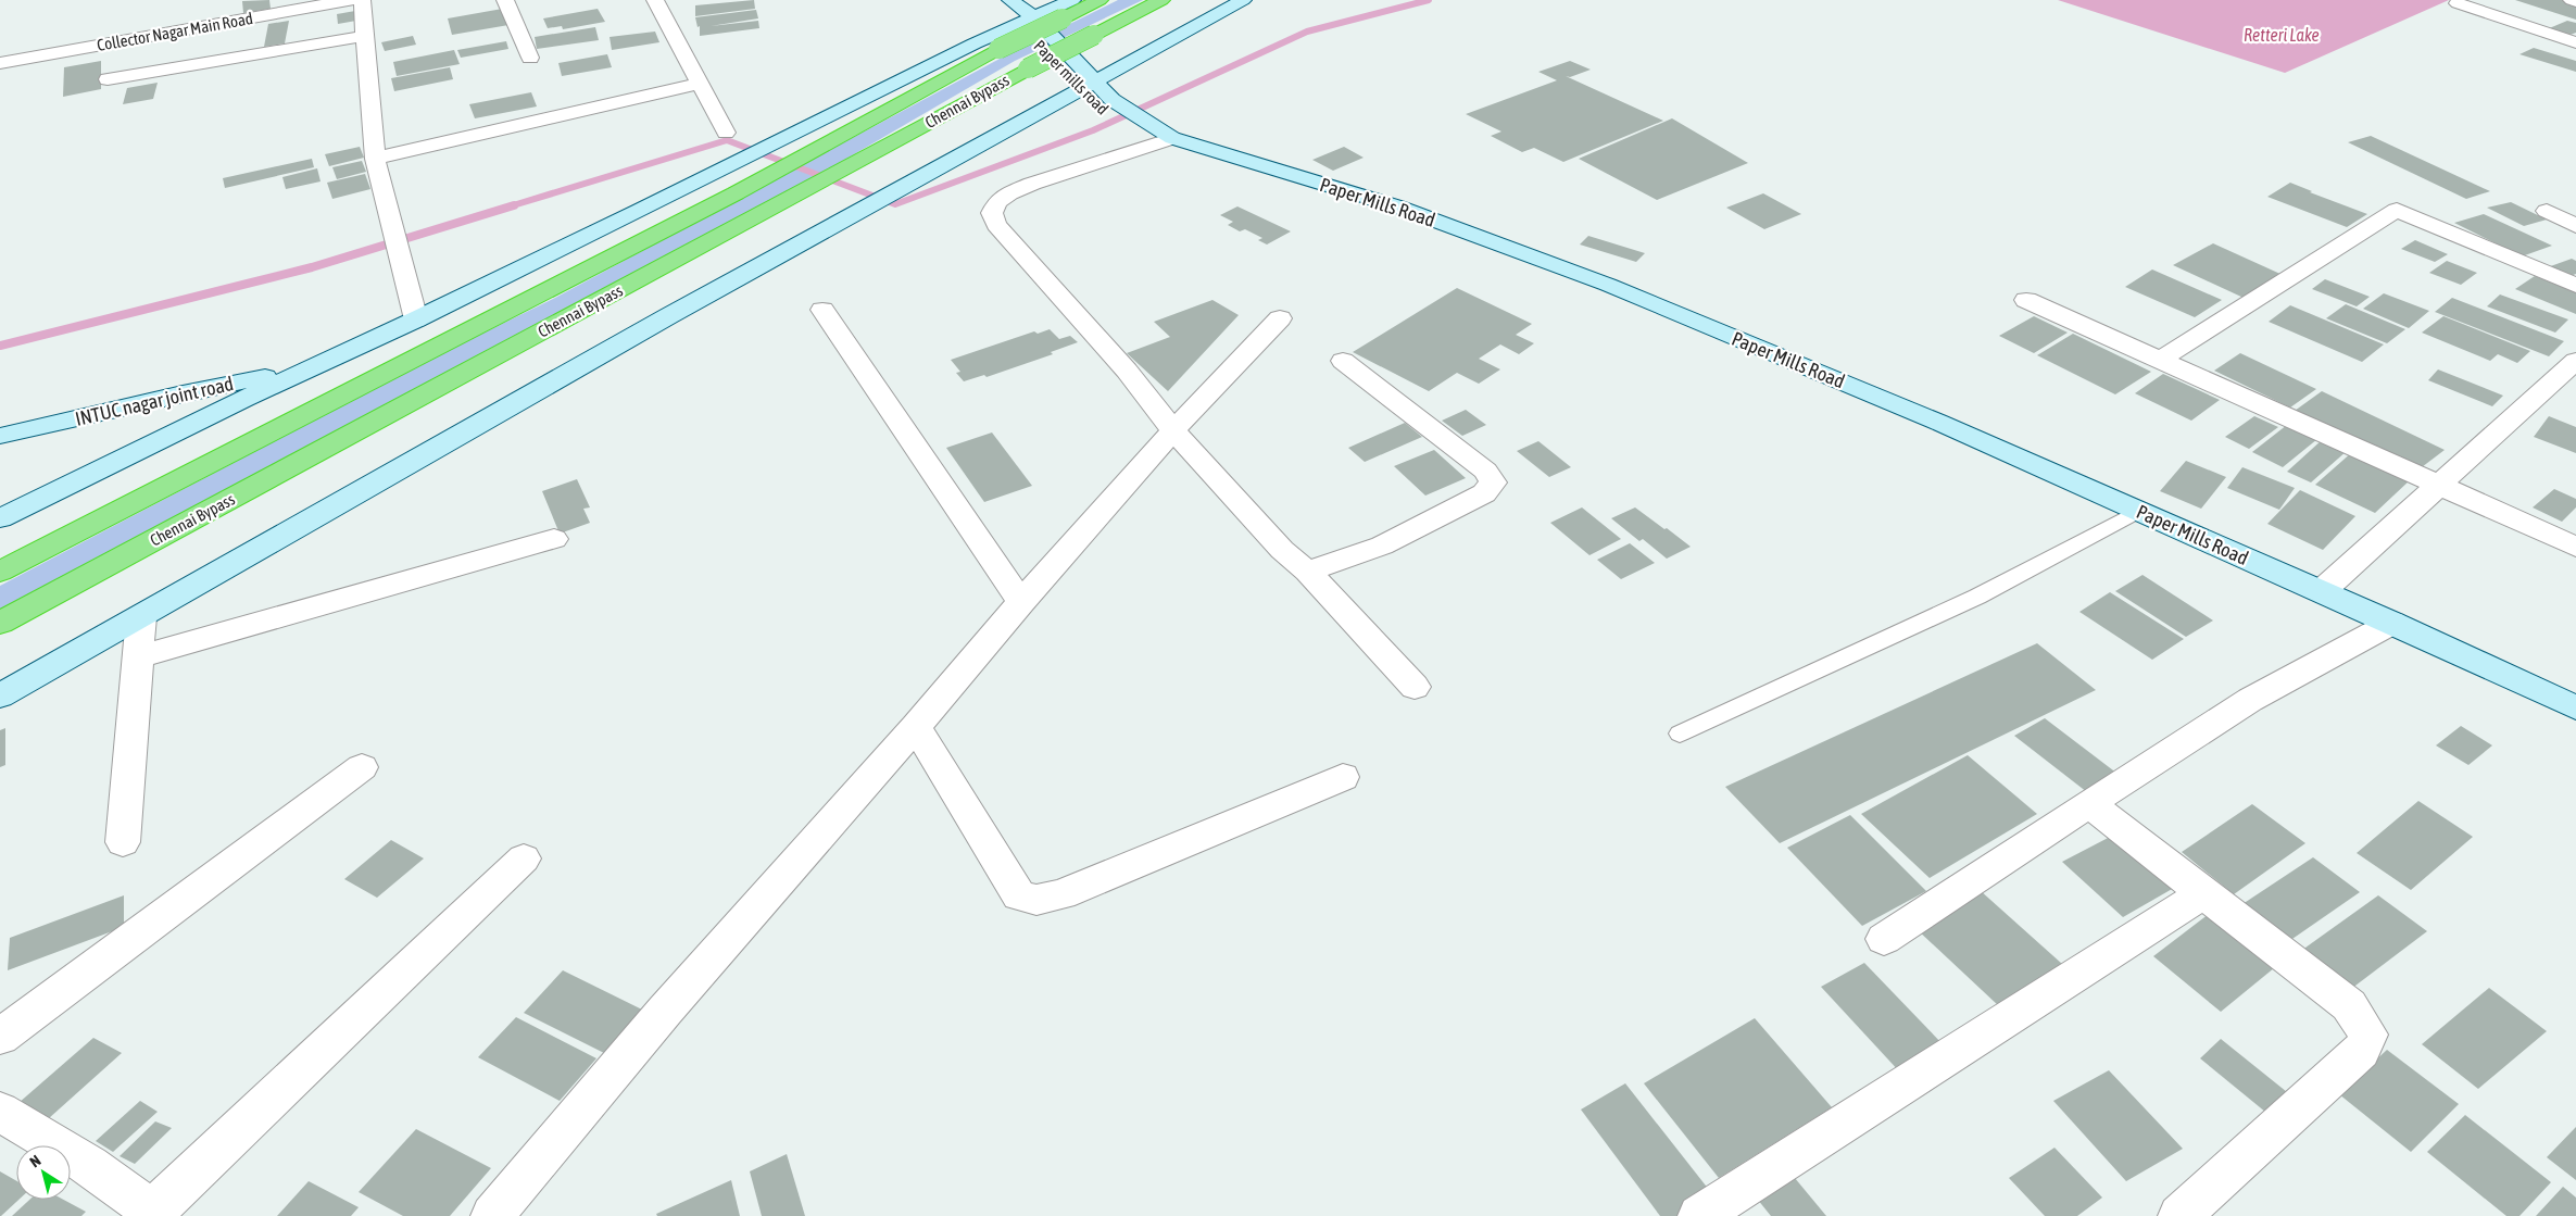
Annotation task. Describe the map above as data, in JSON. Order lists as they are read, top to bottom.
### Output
{
  "streets": {
    "highway": ["Chennai Bypass"],
    "street": [
      "Collector Nagar Main Road",
      "Paper mills road",
      "Paper Mills Road",
      "INTUC nagar joint road"
    ]
  },
  "crossings": [
    ["Paper mills road", "Paper Mills Road"]
  ],
  "water": ["Retteri Lake"],
  "north": "top left"
}
